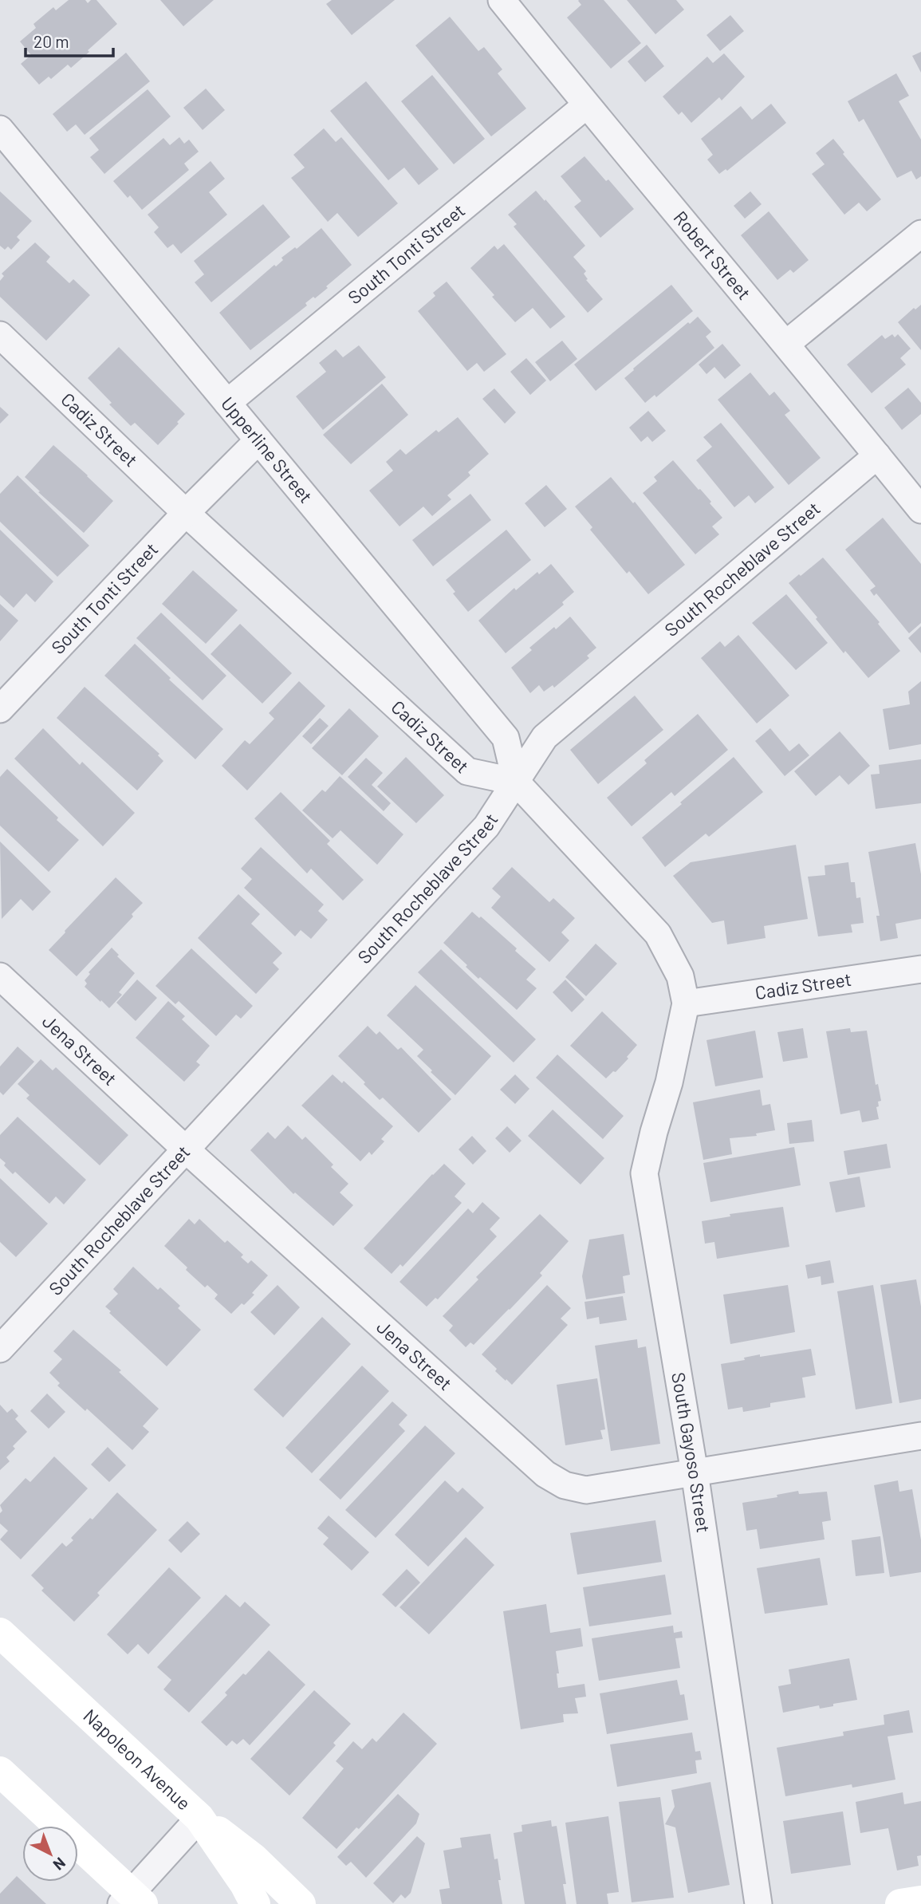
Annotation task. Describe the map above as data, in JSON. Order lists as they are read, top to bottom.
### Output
{
  "streets": {
    "main road": ["Napoleon Avenue"],
    "street": [
      "South Tonti Street",
      "Robert Street",
      "Cadiz Street",
      "Upperline Street",
      "South Rocheblave Street",
      "Jena Street",
      "South Gayoso Street"
    ]
  },
  "crossings": [
    ["South Tonti Street", "Robert Street"],
    ["South Tonti Street", "Cadiz Street"],
    ["South Tonti Street", "Upperline Street"],
    ["Robert Street", "South Rocheblave Street"],
    ["Cadiz Street", "Upperline Street"],
    ["Cadiz Street", "South Rocheblave Street"],
    ["Cadiz Street", "South Gayoso Street"],
    ["Upperline Street", "South Rocheblave Street"],
    ["South Rocheblave Street", "Jena Street"],
    ["Jena Street", "South Gayoso Street"]
  ],
  "scale_bar": "20 m",
  "north": "bottom right"
}
